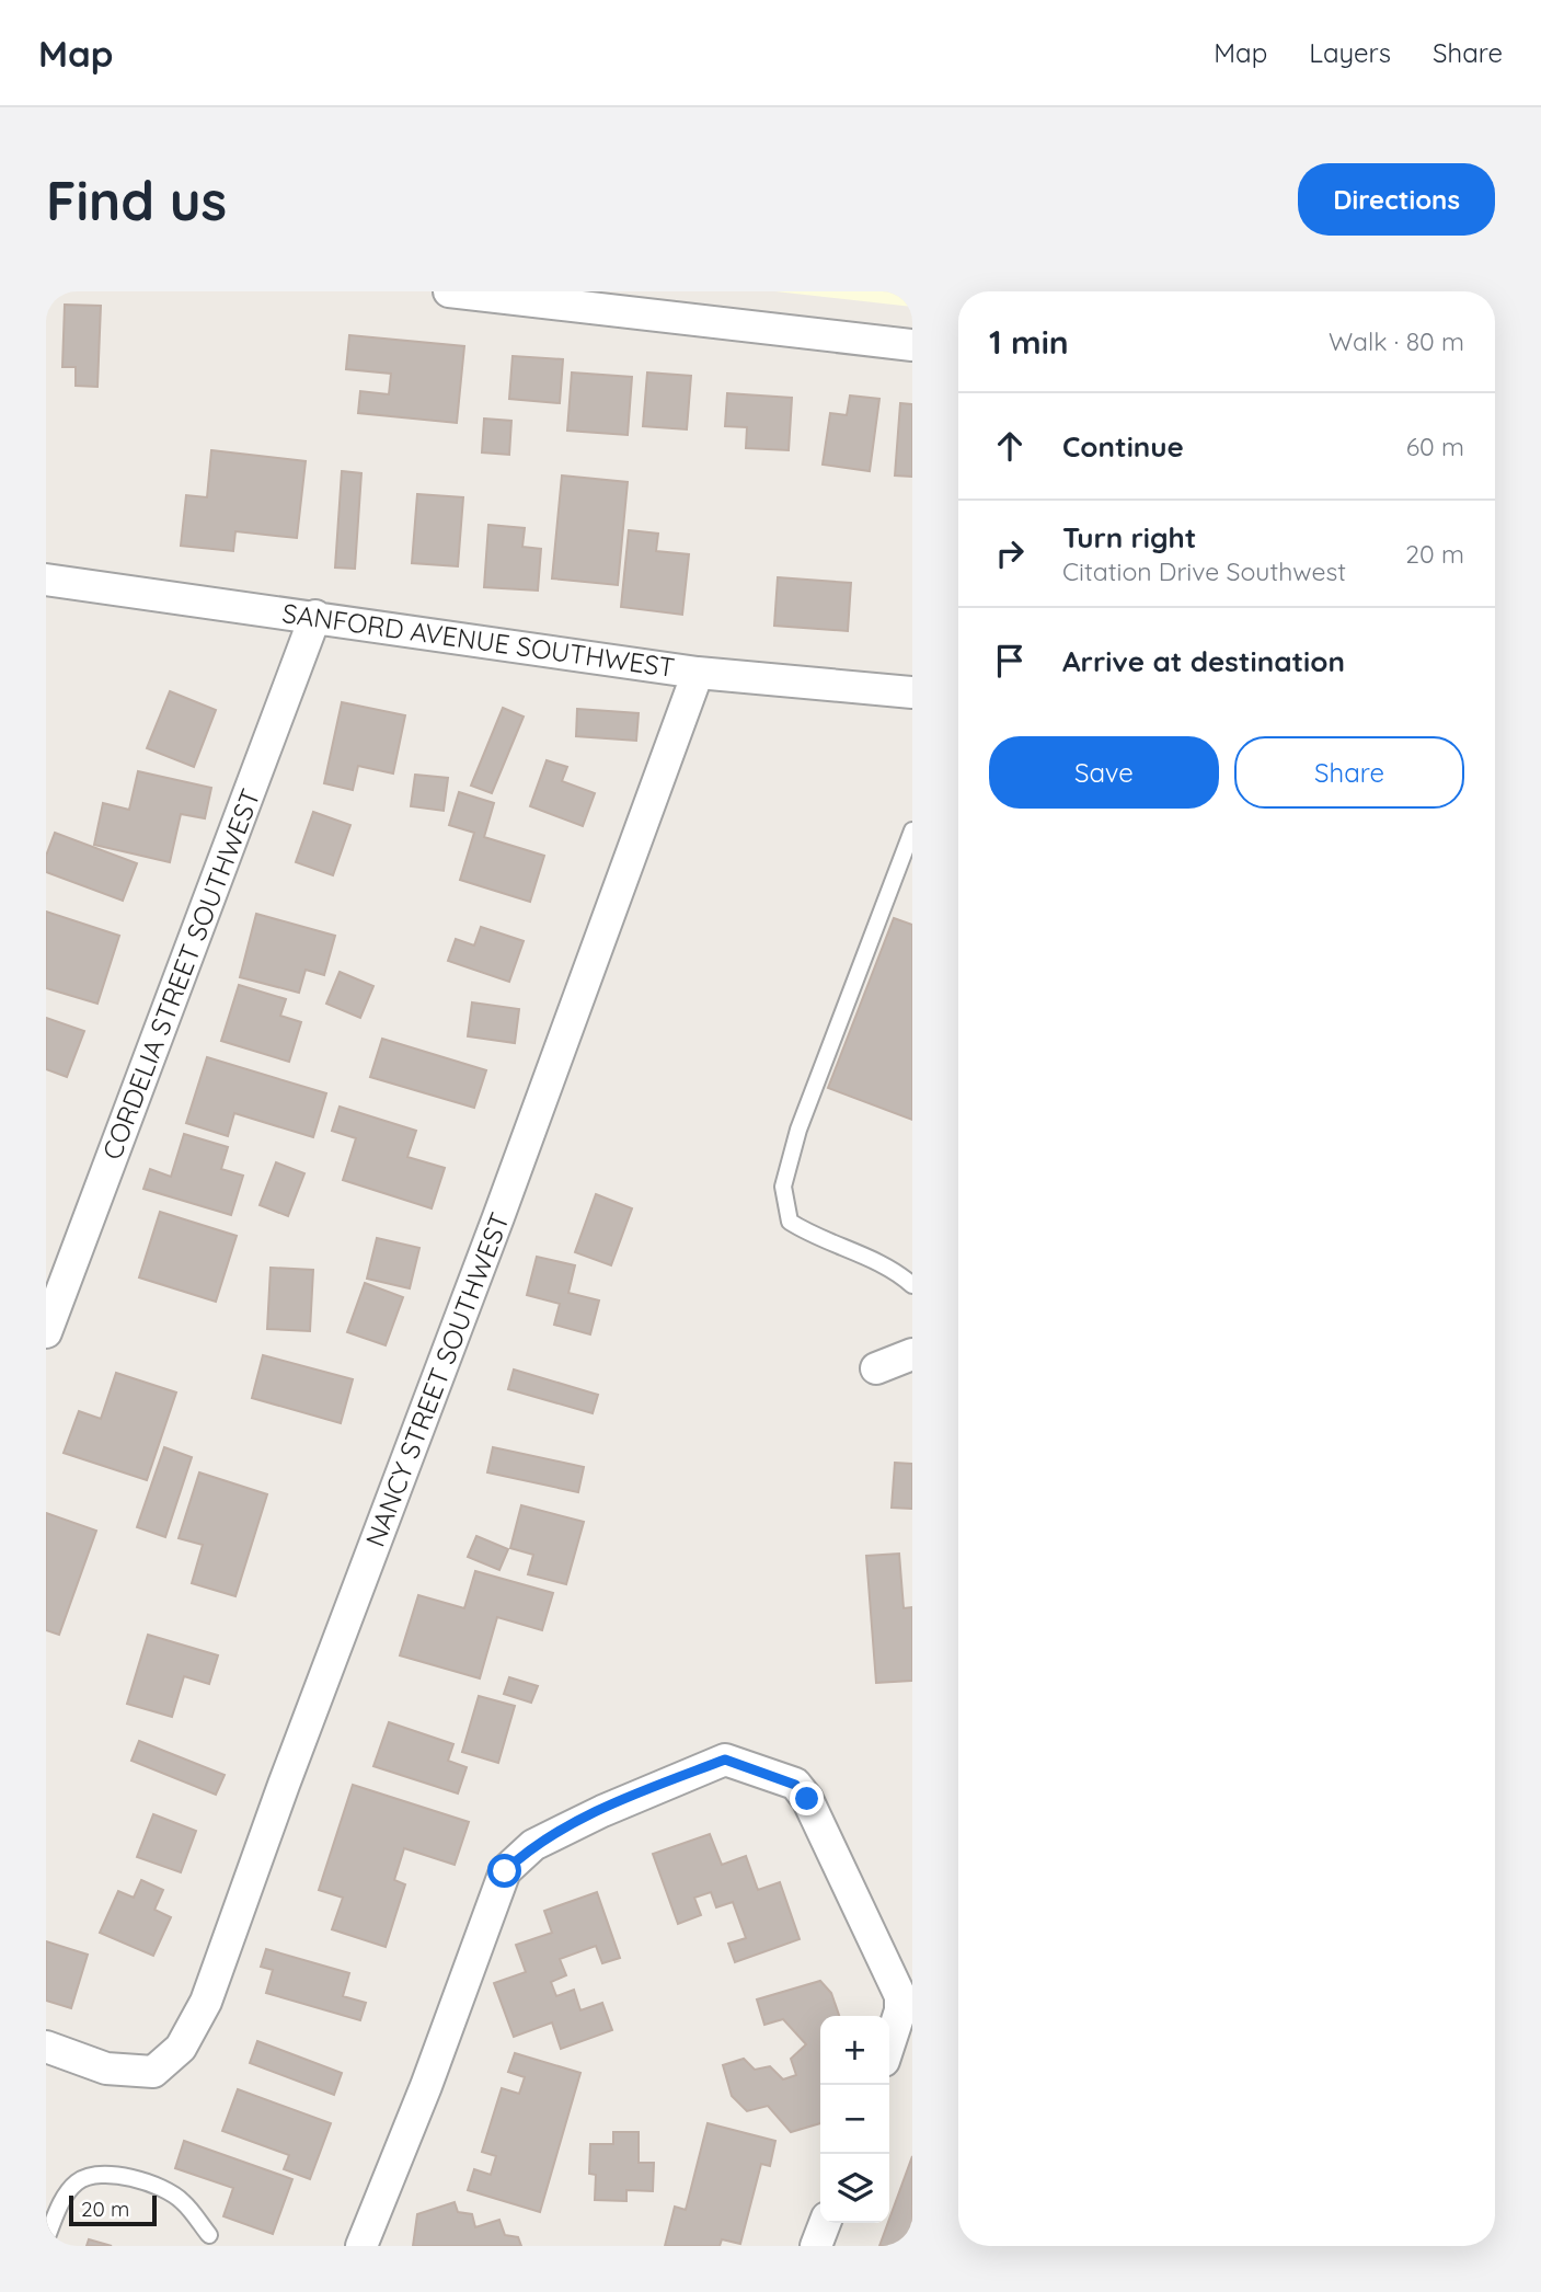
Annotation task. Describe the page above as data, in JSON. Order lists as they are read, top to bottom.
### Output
{
  "streets": {
    "street": ["SANFORD AVENUE SOUTHWEST", "CORDELIA STREET SOUTHWEST", "NANCY STREET SOUTHWEST"]
  },
  "crossings": [
    ["SANFORD AVENUE SOUTHWEST", "CORDELIA STREET SOUTHWEST"],
    ["SANFORD AVENUE SOUTHWEST", "NANCY STREET SOUTHWEST"]
  ],
  "scale_bar": "20 m",
  "page": {
    "header": "Map",
    "nav": ["Map", "Layers", "Share"],
    "buttons": [
      "Directions",
      ["Save", "Share"]
    ],
    "title": "Find us",
    "heading": ["1 min", "Walk · 80 m"],
    "list": [
      ["Continue", "60 m"],
      ["Turn right", "Citation Drive Southwest", "20 m"],
      "Arrive at destination"
    ],
    "map_buttons": ["+", "−"],
    "scale": "20 m"
  }
}
